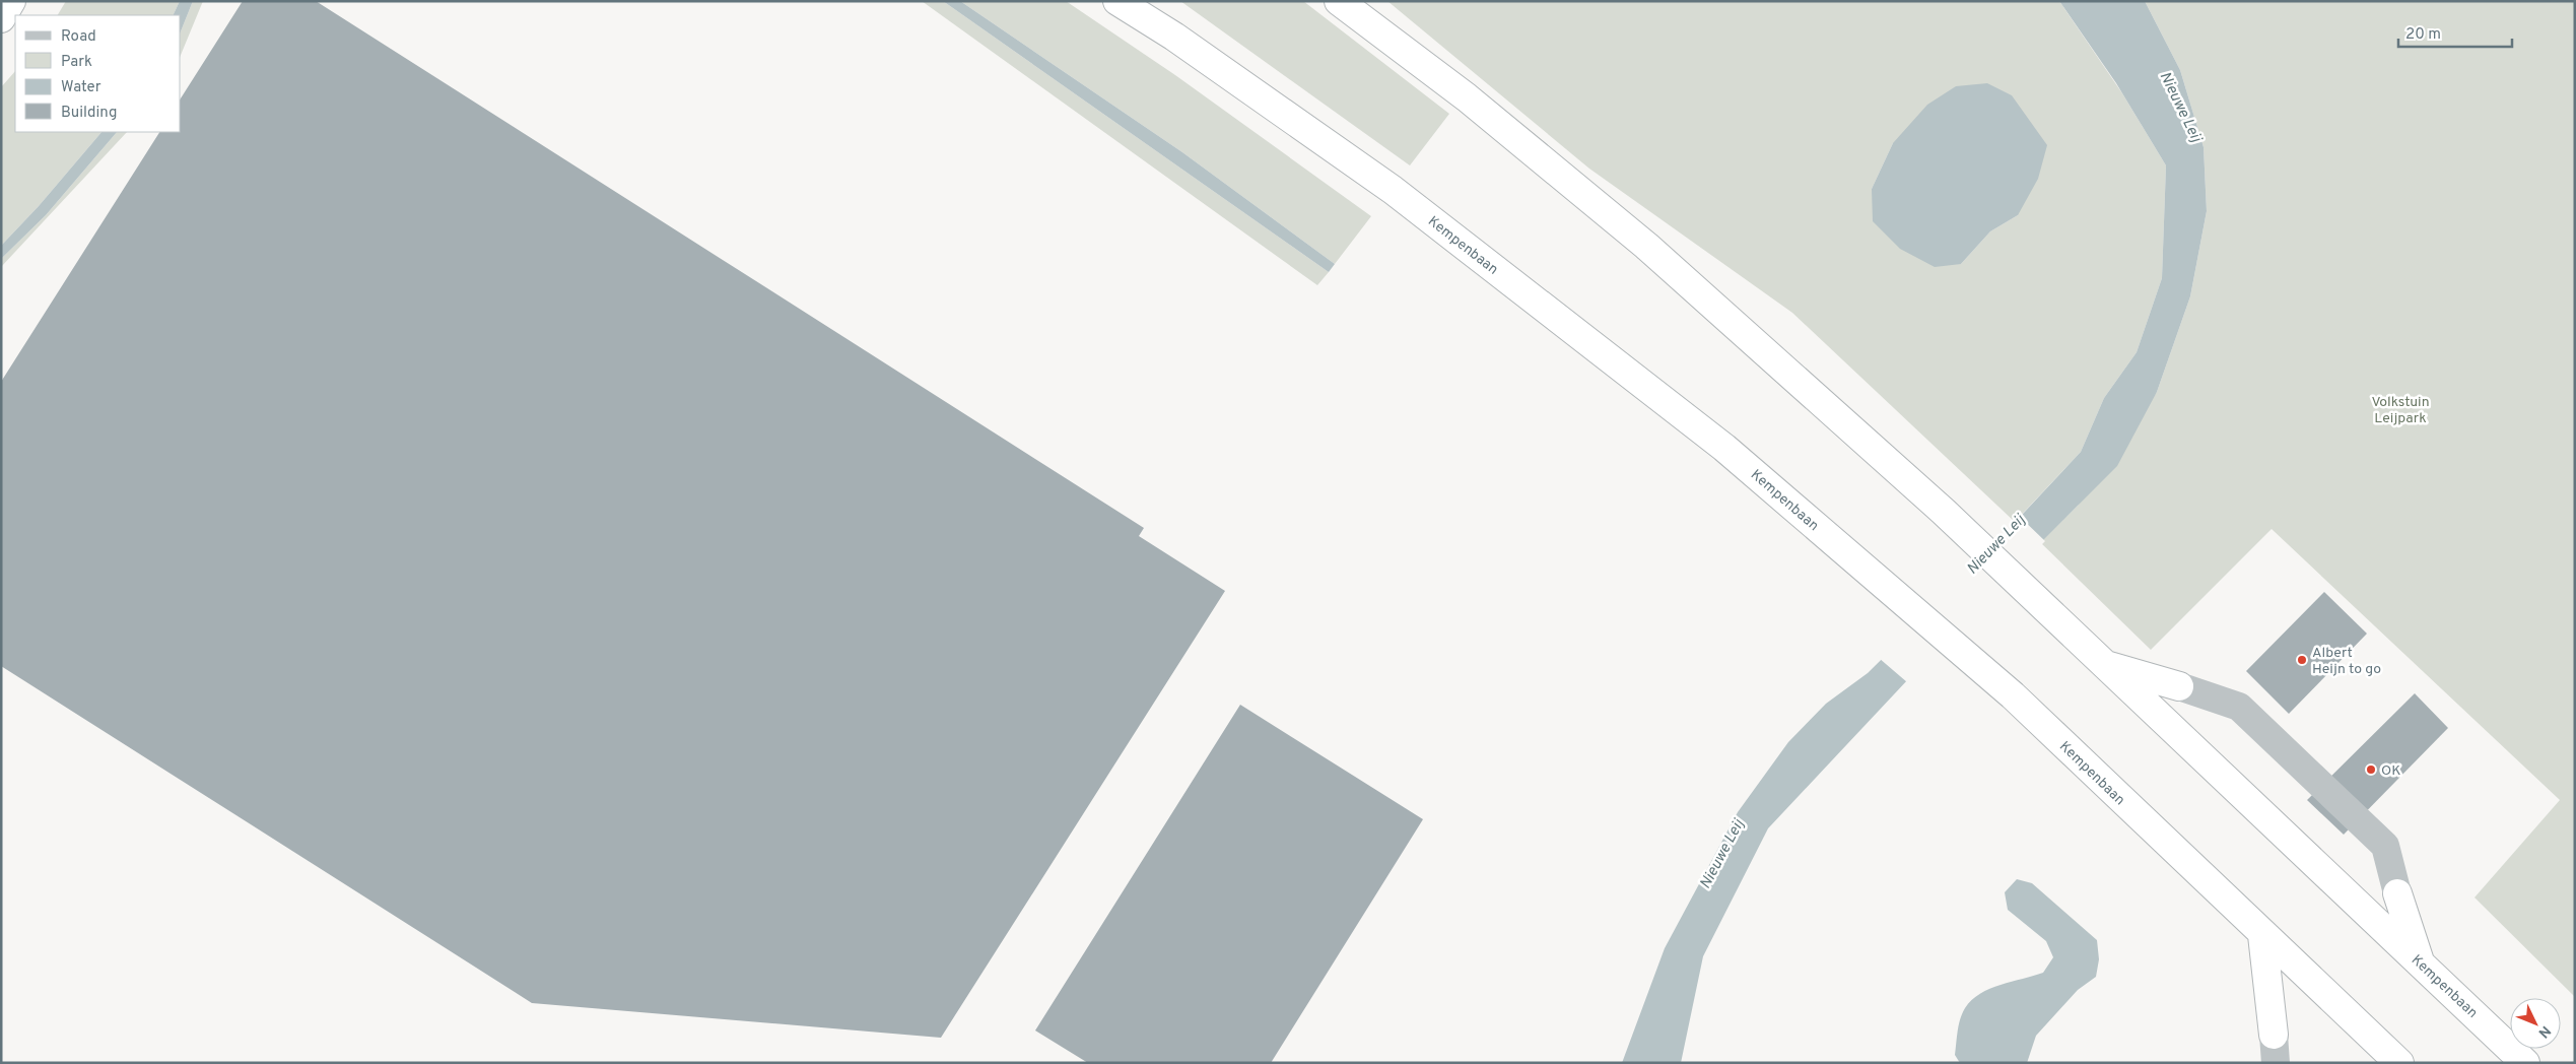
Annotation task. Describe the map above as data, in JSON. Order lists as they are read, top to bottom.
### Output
{
  "streets": {
    "highway": ["Kempenbaan"]
  },
  "water": ["Nieuwe Leij"],
  "parks": ["Volkstuin Leijpark"],
  "places": ["Albert Heijn to go", "OK"],
  "legend": [
    "Road",
    "Park",
    "Water",
    "Building"
  ],
  "scale_bar": "20 m",
  "north": "bottom right"
}
